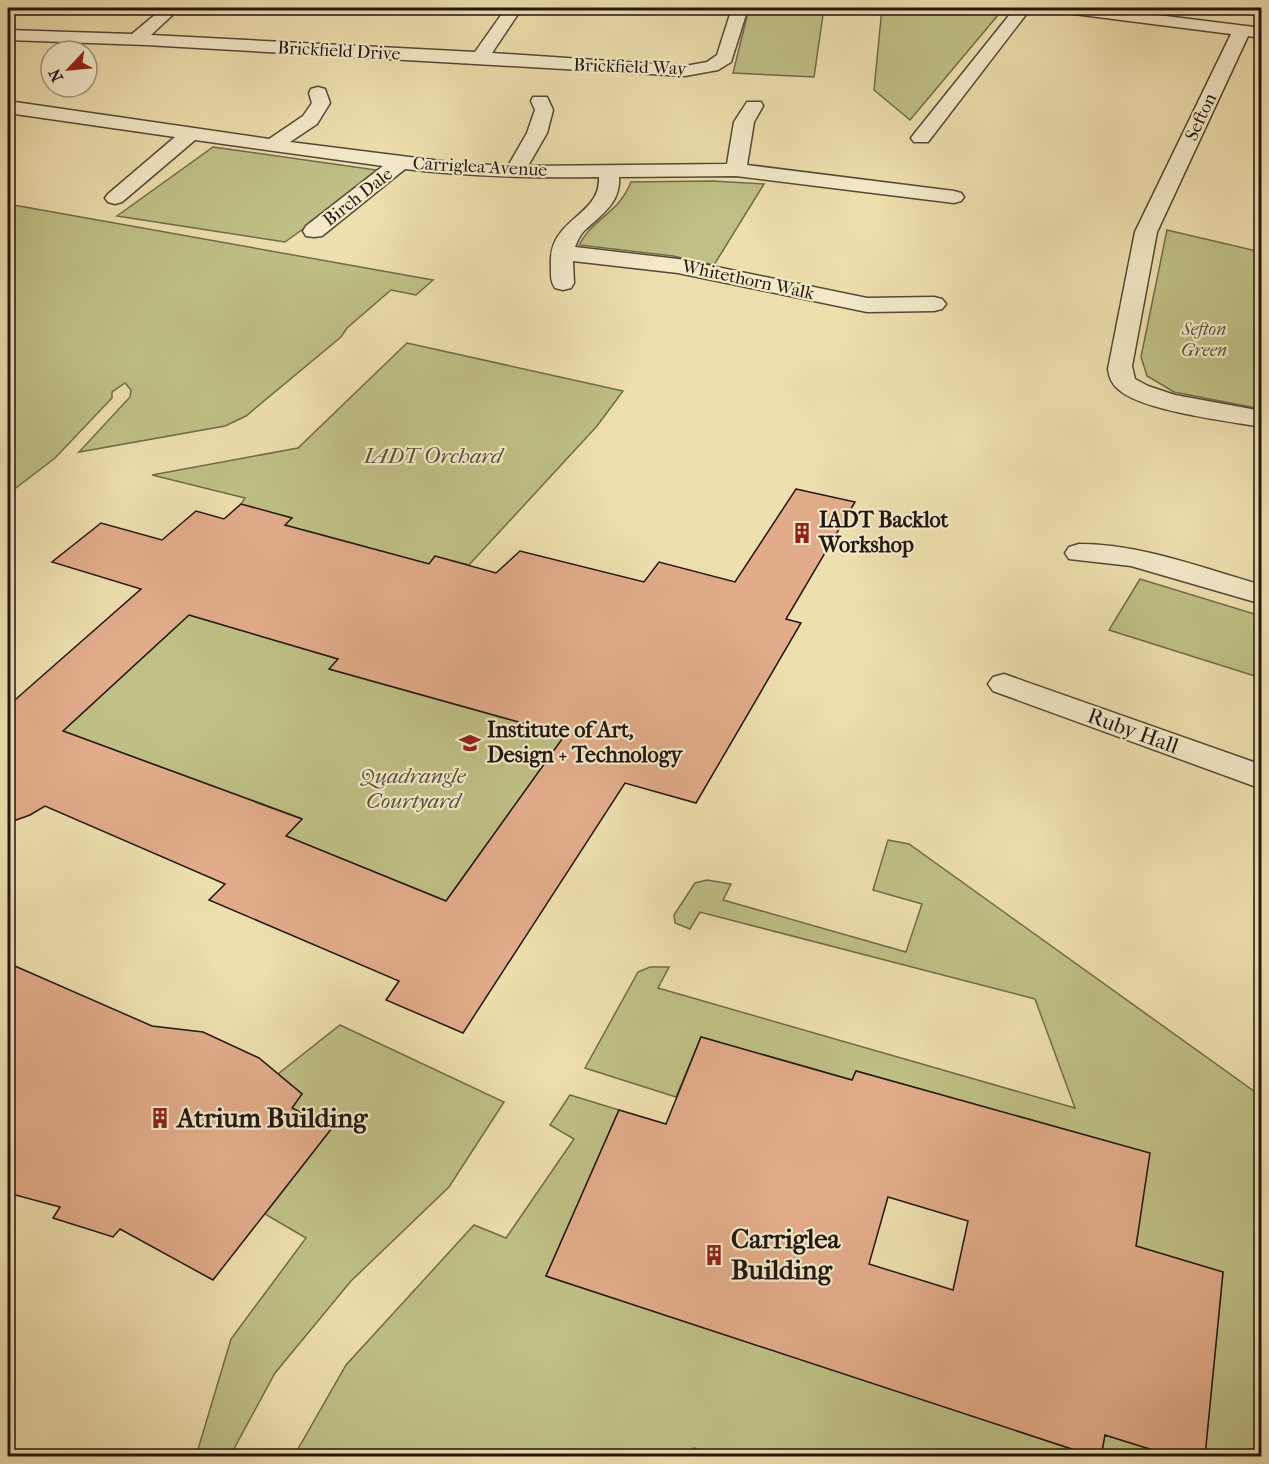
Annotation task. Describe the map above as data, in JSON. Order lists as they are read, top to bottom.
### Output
{
  "streets": {
    "street": [
      "Brickfield Drive",
      "Brickfield Way",
      "Sefton",
      "Carriglea Avenue",
      "Birch Dale",
      "Whitethorn Walk",
      "Ruby Hall"
    ]
  },
  "crossings": [
    ["Brickfield Drive", "Brickfield Way"],
    ["Carriglea Avenue", "Birch Dale"]
  ],
  "parks": ["Sefton Green", "IADT Orchard", "Quadrangle Courtyard"],
  "places": {
    "building": ["IADT Backlot Workshop", "Atrium Building", "Carriglea Building"],
    "school or university": ["Institute of Art, Design + Technology"]
  },
  "north": "bottom left"
}
